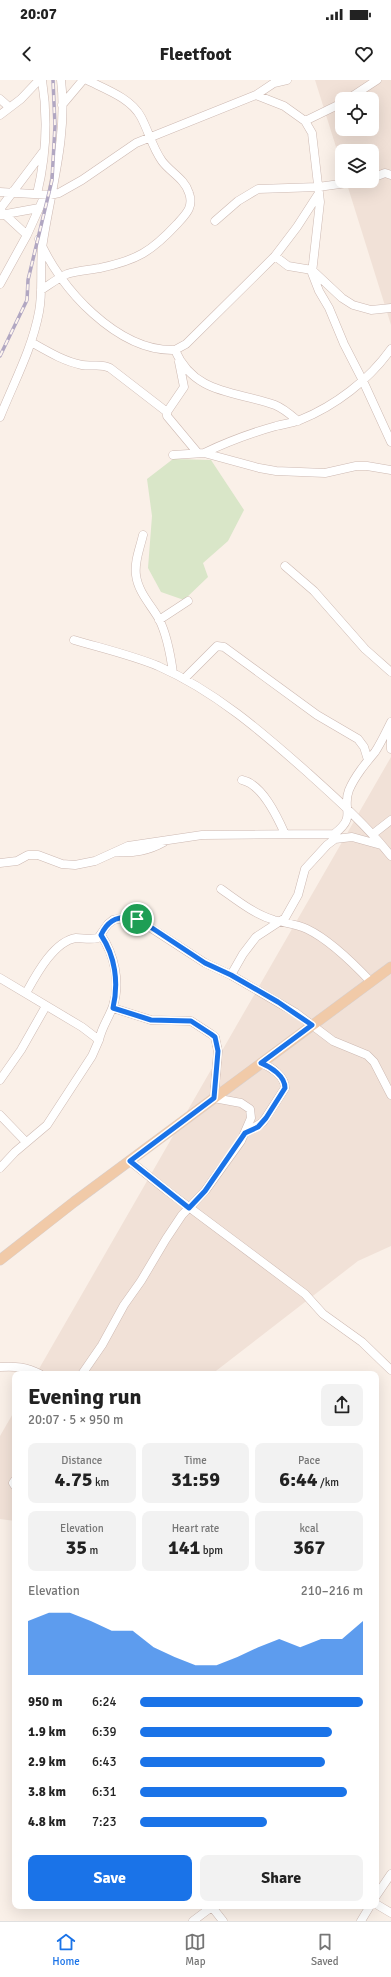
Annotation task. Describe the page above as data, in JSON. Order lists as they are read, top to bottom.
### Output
{
  "page": {
    "status": "20:07",
    "header": "Fleetfoot",
    "heading": ["Evening run", "20:07 · 5 × 950 m"],
    "stats": [
      ["Distance", "4.75 km"],
      ["Time", "31:59"],
      ["Pace", "6:44 /km"],
      ["Elevation", "35 m"],
      ["Heart rate", "141 bpm"],
      ["kcal", "367"]
    ],
    "chart": ["Elevation", "210–216 m"],
    "list": [
      {
        "name": "950 m",
        "note": "6:24"
      },
      {
        "name": "1.9 km",
        "note": "6:39"
      },
      {
        "name": "2.9 km",
        "note": "6:43"
      },
      {
        "name": "3.8 km",
        "note": "6:31"
      },
      {
        "name": "4.8 km",
        "note": "7:23"
      }
    ],
    "buttons": ["Save", "Share"],
    "tabs": ["Home", "Map", "Saved"]
  }
}
